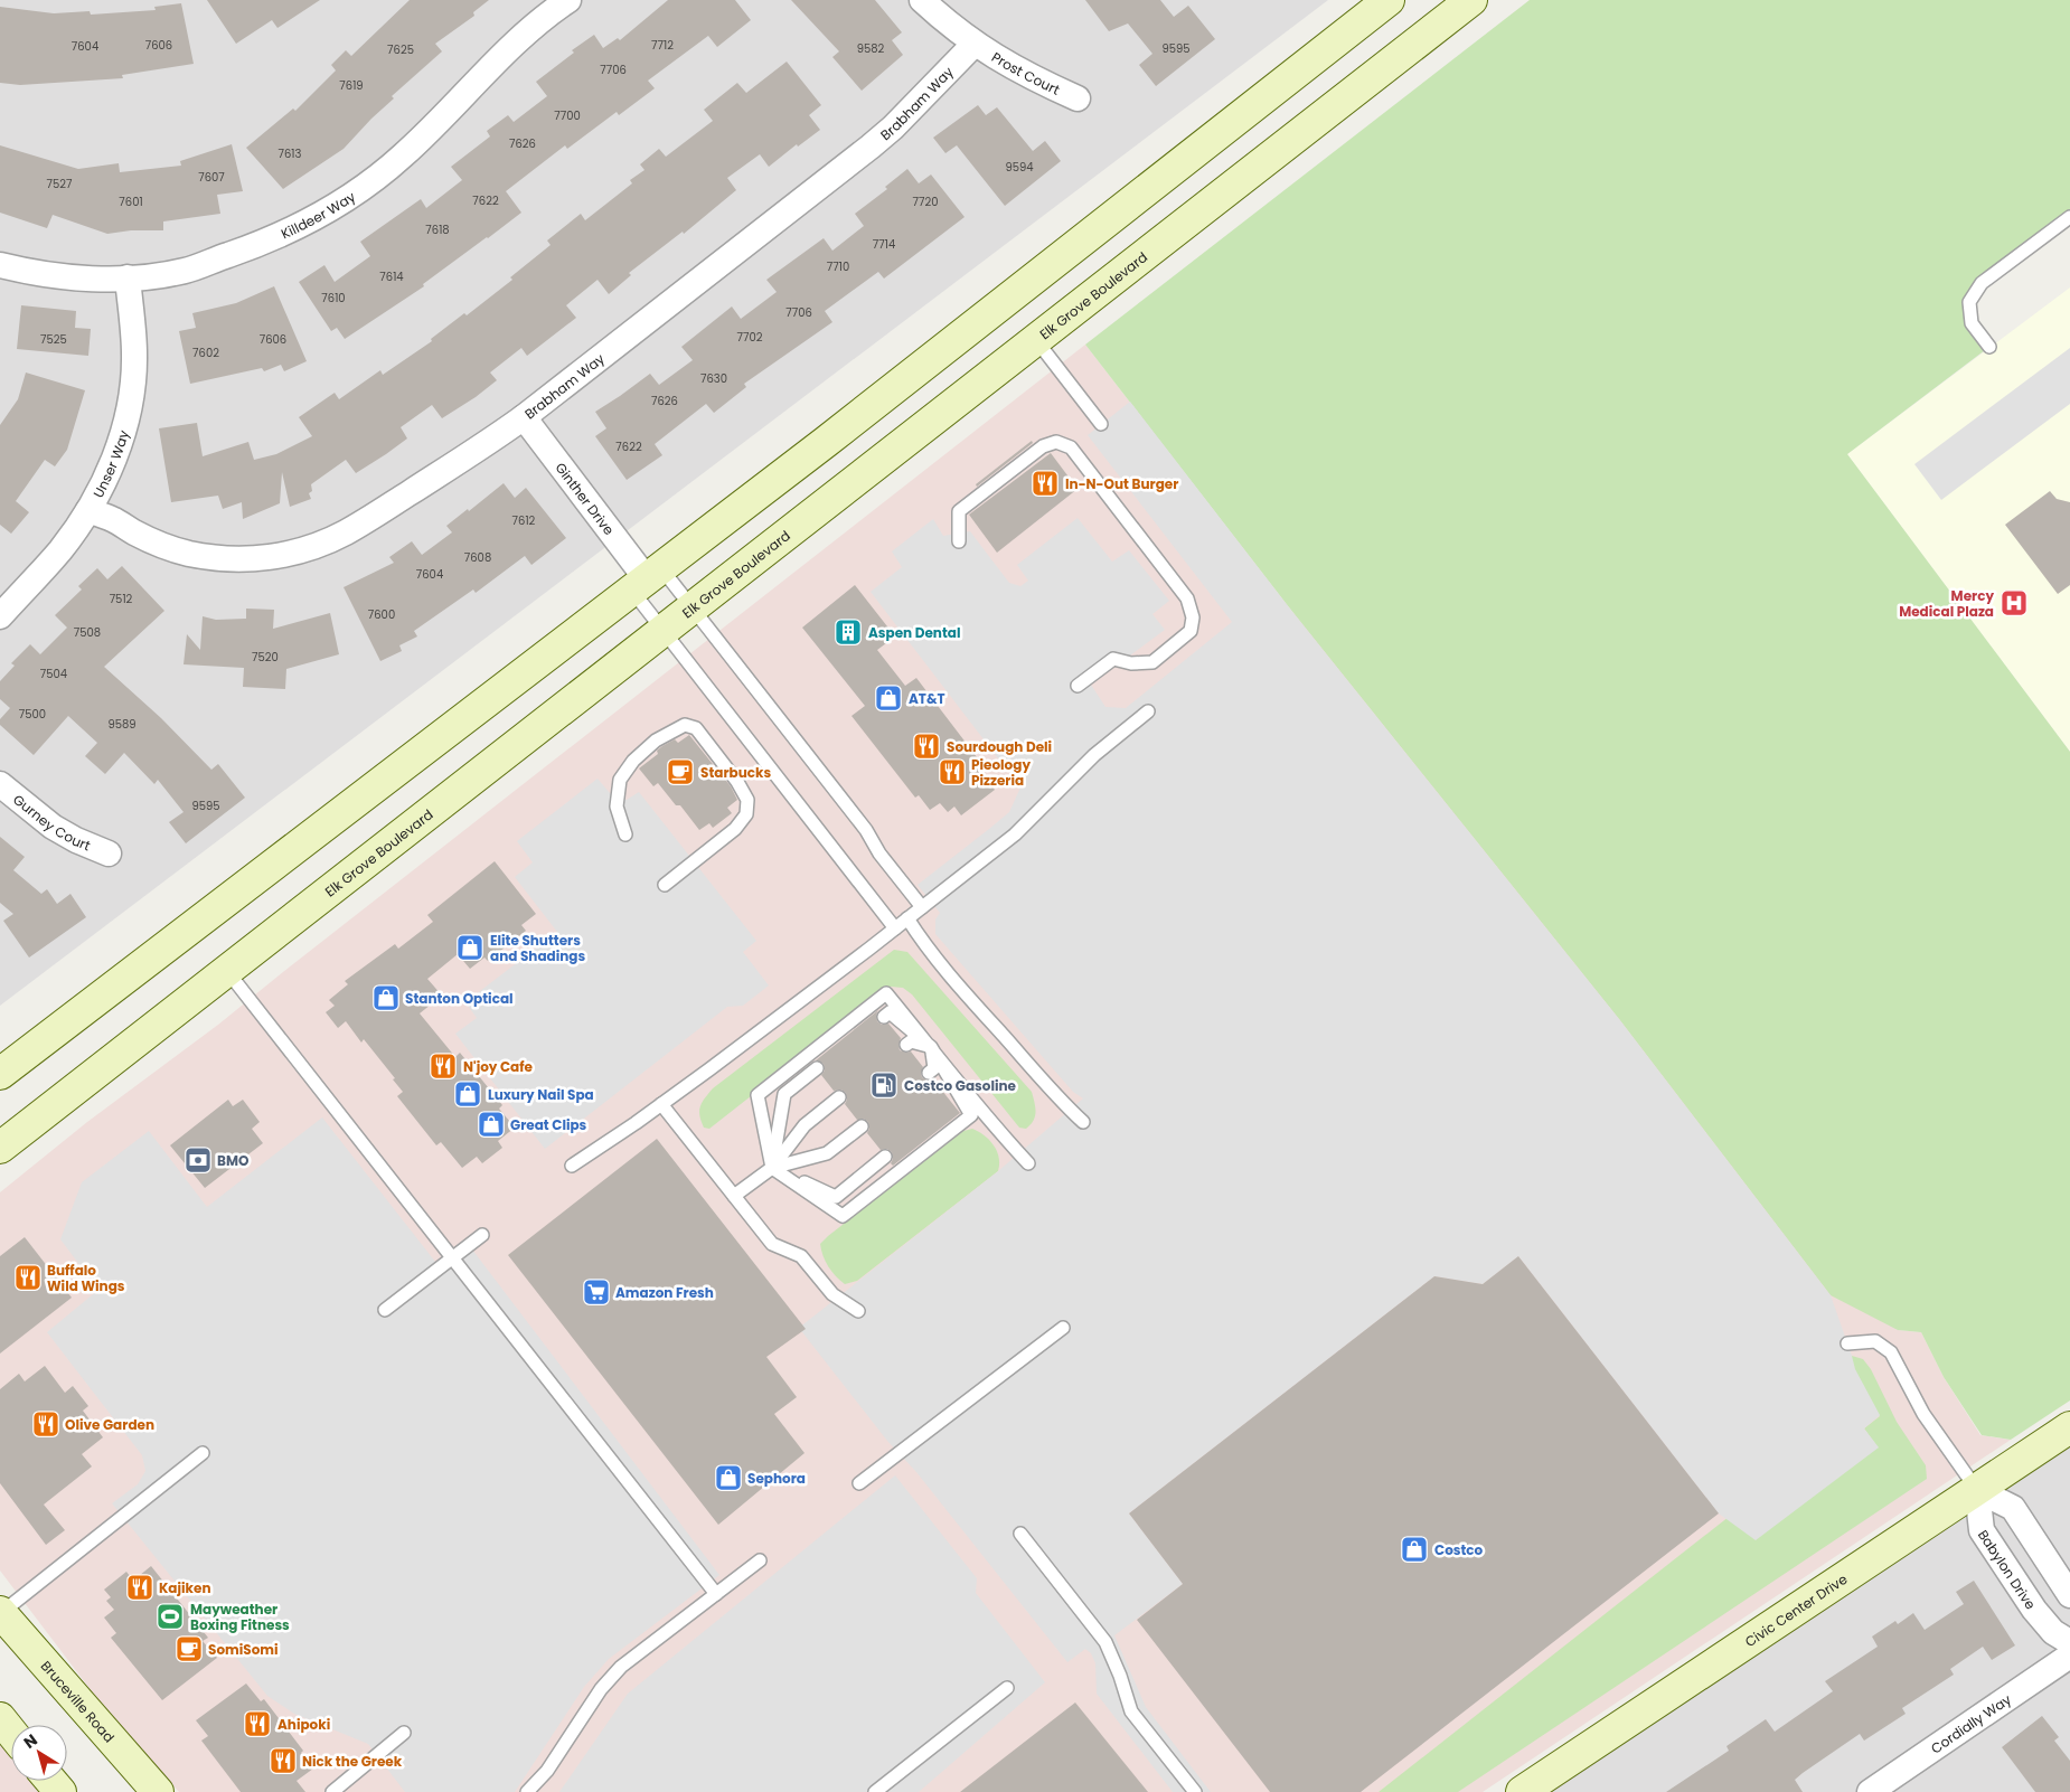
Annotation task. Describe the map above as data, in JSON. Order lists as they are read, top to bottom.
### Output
{
  "streets": {
    "main road": ["Elk Grove Boulevard", "Civic Center Drive", "Bruceville Road"],
    "street": [
      "Prost Court",
      "Brabham Way",
      "Killdeer Way",
      "Unser Way",
      "Ginther Drive",
      "Gurney Court",
      "Babylon Drive",
      "Cordially Way"
    ]
  },
  "crossings": [
    ["Prost Court", "Brabham Way"],
    ["Brabham Way", "Unser Way"],
    ["Brabham Way", "Ginther Drive"],
    ["Killdeer Way", "Unser Way"],
    ["Babylon Drive", "Civic Center Drive"]
  ],
  "places": {
    "restaurant": [
      "In-N-Out Burger",
      "Sourdough Deli",
      "Pieology Pizzeria",
      "N'joy Cafe",
      "Buffalo Wild Wings",
      "Olive Garden",
      "Kajiken",
      "Ahipoki",
      "Nick the Greek"
    ],
    "hospital": ["Mercy Medical Plaza"],
    "building": ["Aspen Dental"],
    "shop": [
      "AT&T",
      "Elite Shutters and Shadings",
      "Stanton Optical",
      "Luxury Nail Spa",
      "Great Clips",
      "Sephora",
      "Costco"
    ],
    "cafe": ["Starbucks", "SomiSomi"],
    "fuel station": ["Costco Gasoline"],
    "bank": ["BMO"],
    "supermarket": ["Amazon Fresh"],
    "sports": ["Mayweather Boxing Fitness"]
  },
  "house_numbers": [
    "7606",
    "7712",
    "7604",
    "9582",
    "9595",
    "7625",
    "7706",
    "7619",
    "7700",
    "7626",
    "7613",
    "9594",
    "7607",
    "7527",
    "7622",
    "7601",
    "7720",
    "7618",
    "7714",
    "7710",
    "7614",
    "7610",
    "7706",
    "7702",
    "7525",
    "7606",
    "7602",
    "7630",
    "7626",
    "7622",
    "7612",
    "7608",
    "7604",
    "7512",
    "7600",
    "7508",
    "7520",
    "7504",
    "7500",
    "9589",
    "9595"
  ],
  "north": "top left"
}
